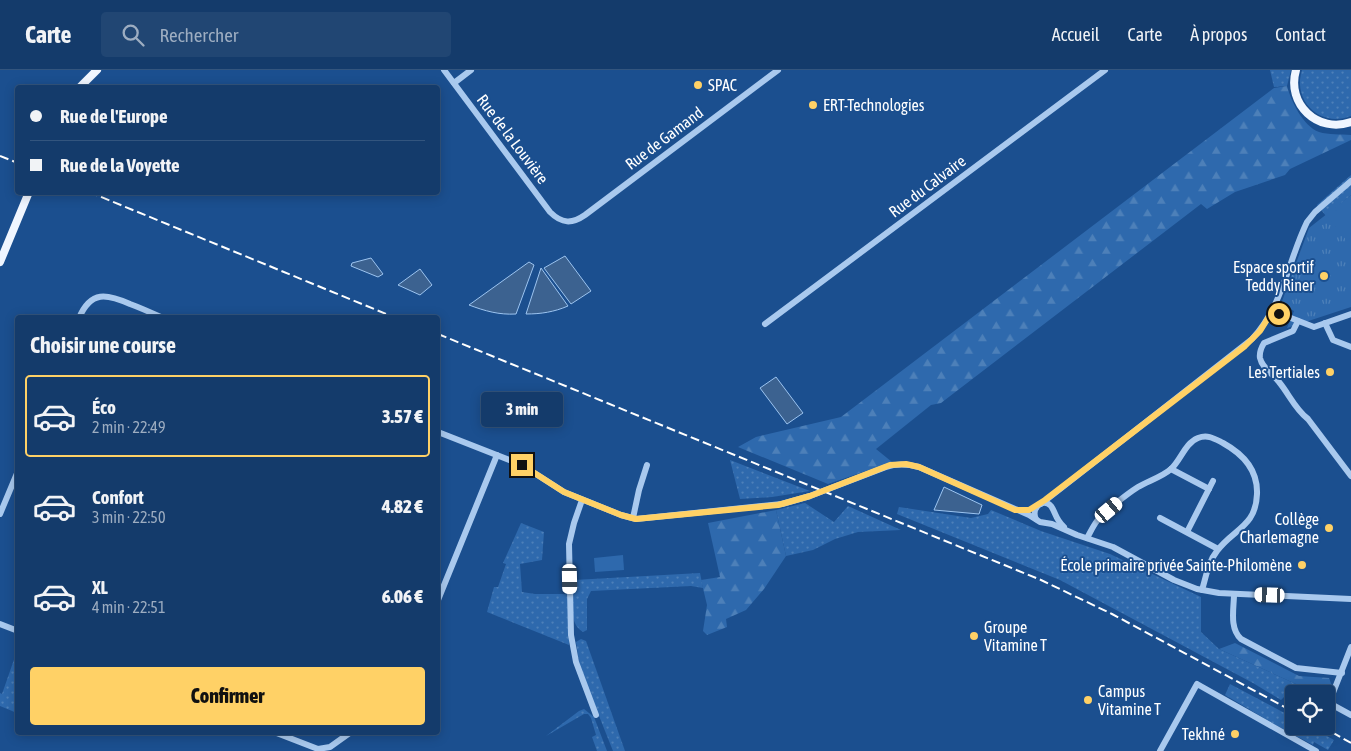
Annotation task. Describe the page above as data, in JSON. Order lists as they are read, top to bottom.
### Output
{
  "streets": {
    "street": ["Rue de Gamand", "Rue de la Louvière", "Rue du Calvaire"]
  },
  "crossings": [
    ["Rue de Gamand", "Rue de la Louvière"]
  ],
  "places": [
    "SPAC",
    "ERT-Technologies",
    "Espace sportif Teddy Riner",
    "Les Tertiales",
    "Collège Charlemagne",
    "École primaire privée Sainte-Philomène",
    "Groupe Vitamine T",
    "Campus Vitamine T",
    "Tekhné"
  ],
  "page": {
    "header": "Carte",
    "search": "Rechercher",
    "nav": [
      "Accueil",
      "Carte",
      "À propos",
      "Contact"
    ],
    "banner": ["Rue de l'Europe", "Rue de la Voyette"],
    "heading": "Choisir une course",
    "list": [
      {
        "name": "Éco",
        "note": "2 min · 22:49",
        "value": "3.57 €"
      },
      {
        "name": "Confort",
        "note": "3 min · 22:50",
        "value": "4.82 €"
      },
      {
        "name": "XL",
        "note": "4 min · 22:51",
        "value": "6.06 €"
      }
    ],
    "bubble": "3 min",
    "buttons": "Confirmer"
  }
}
